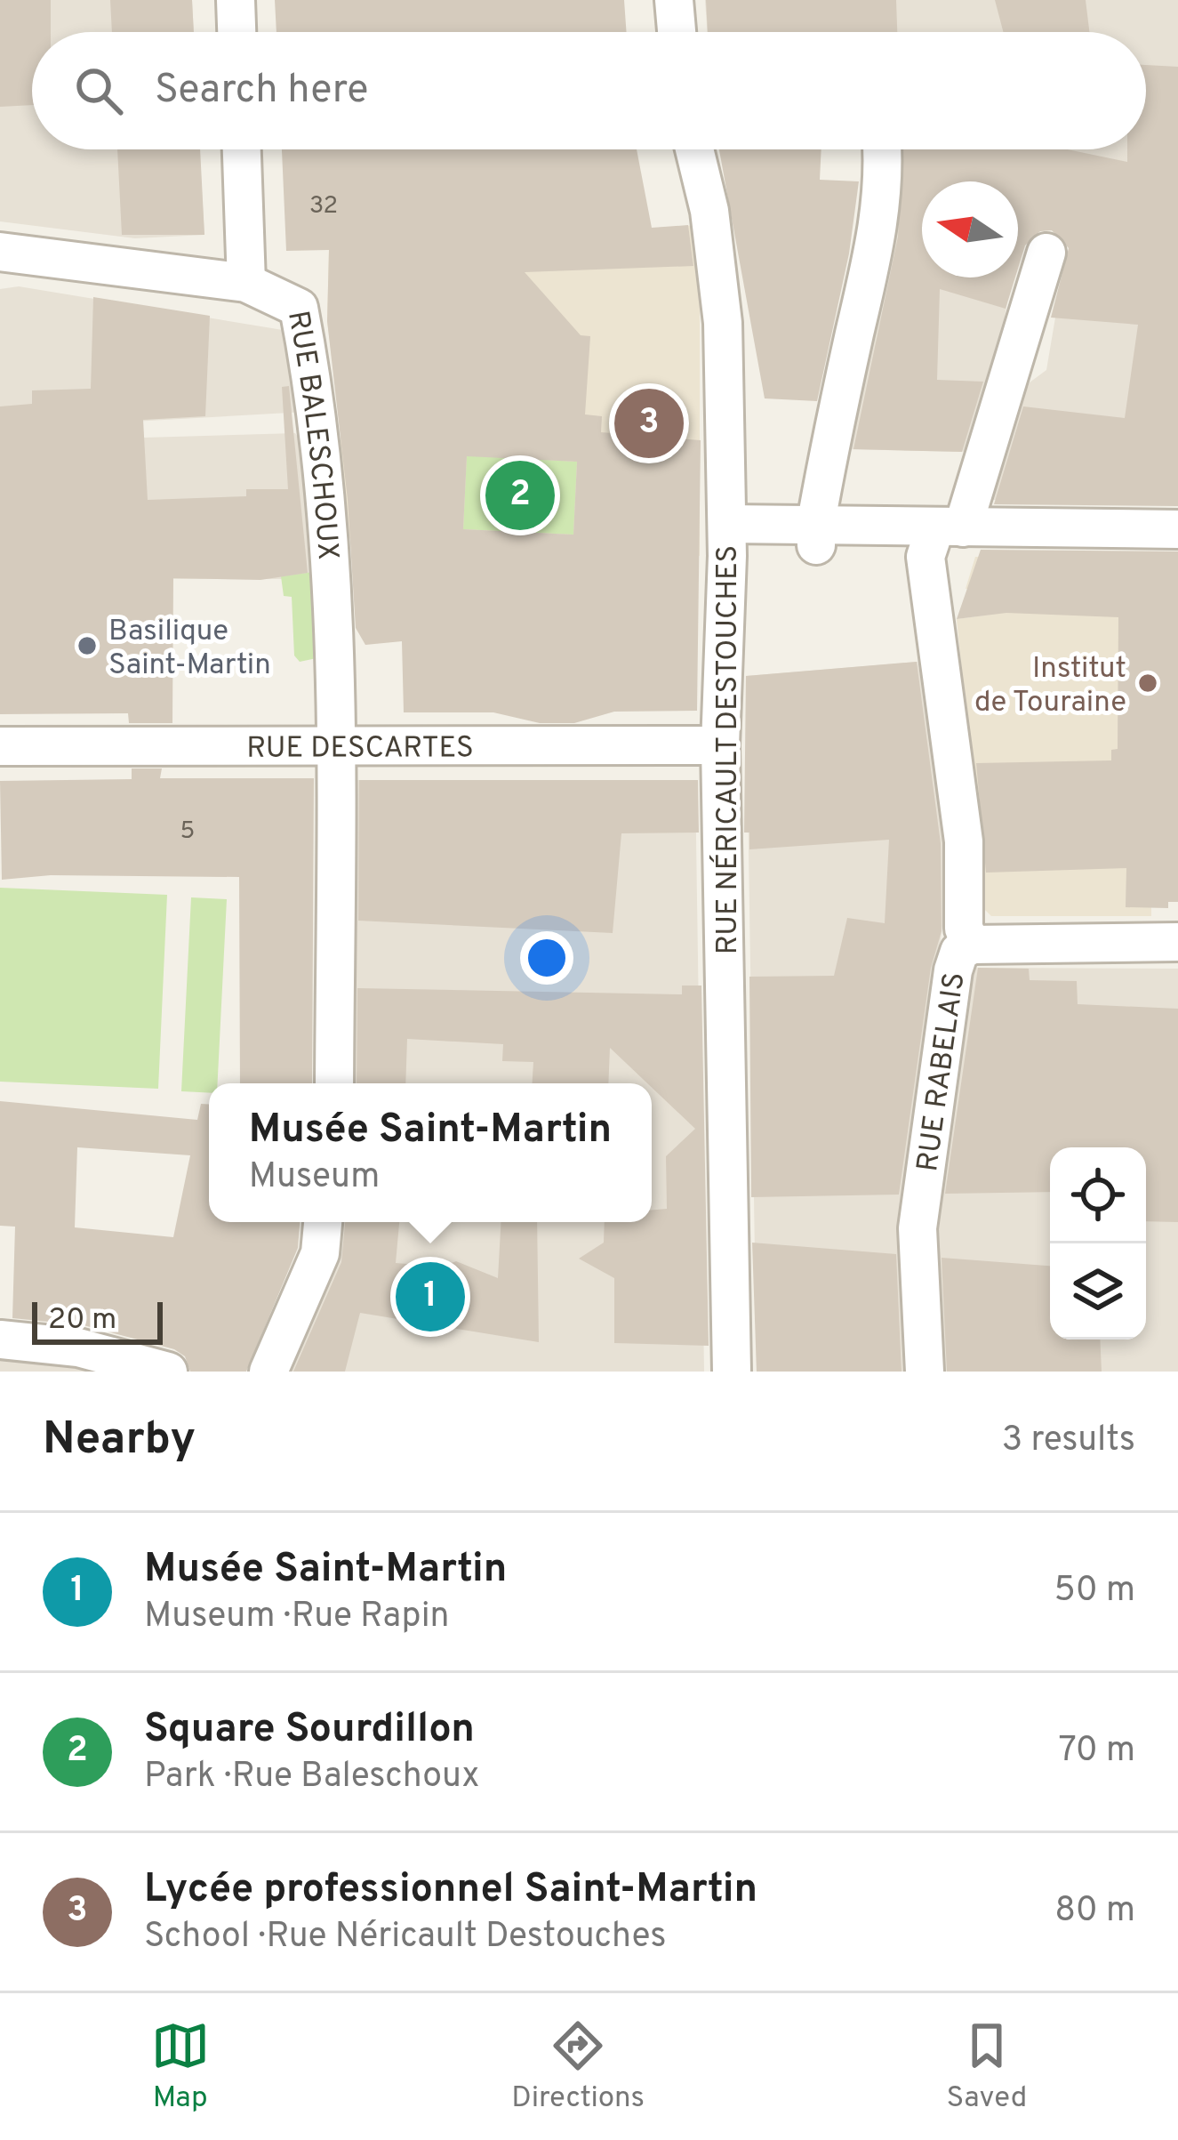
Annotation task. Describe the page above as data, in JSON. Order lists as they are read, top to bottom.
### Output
{
  "streets": {
    "street": [
      "RUE BALESCHOUX",
      "RUE DESCARTES",
      "RUE NÉRICAULT DESTOUCHES",
      "RUE RABELAIS"
    ]
  },
  "crossings": [
    ["RUE BALESCHOUX", "RUE DESCARTES"],
    ["RUE DESCARTES", "RUE NÉRICAULT DESTOUCHES"]
  ],
  "places": ["Basilique Saint-Martin", "Institut de Touraine"],
  "house_numbers": ["32", "5"],
  "scale_bar": "20 m",
  "north": "left",
  "page": {
    "search": "Search here",
    "pins": ["3", "2", "1"],
    "popup": ["Musée Saint-Martin", "Museum"],
    "scale": "20 m",
    "heading": ["Nearby", "3 results"],
    "list": [
      {
        "mark": "1",
        "name": "Musée Saint-Martin",
        "note": "Museum · Rue Rapin",
        "value": "50 m"
      },
      {
        "mark": "2",
        "name": "Square Sourdillon",
        "note": "Park · Rue Baleschoux",
        "value": "70 m"
      },
      {
        "mark": "3",
        "name": "Lycée professionnel Saint-Martin",
        "note": "School · Rue Néricault Destouches",
        "value": "80 m"
      }
    ],
    "nav": ["Map", "Directions", "Saved"]
  }
}
